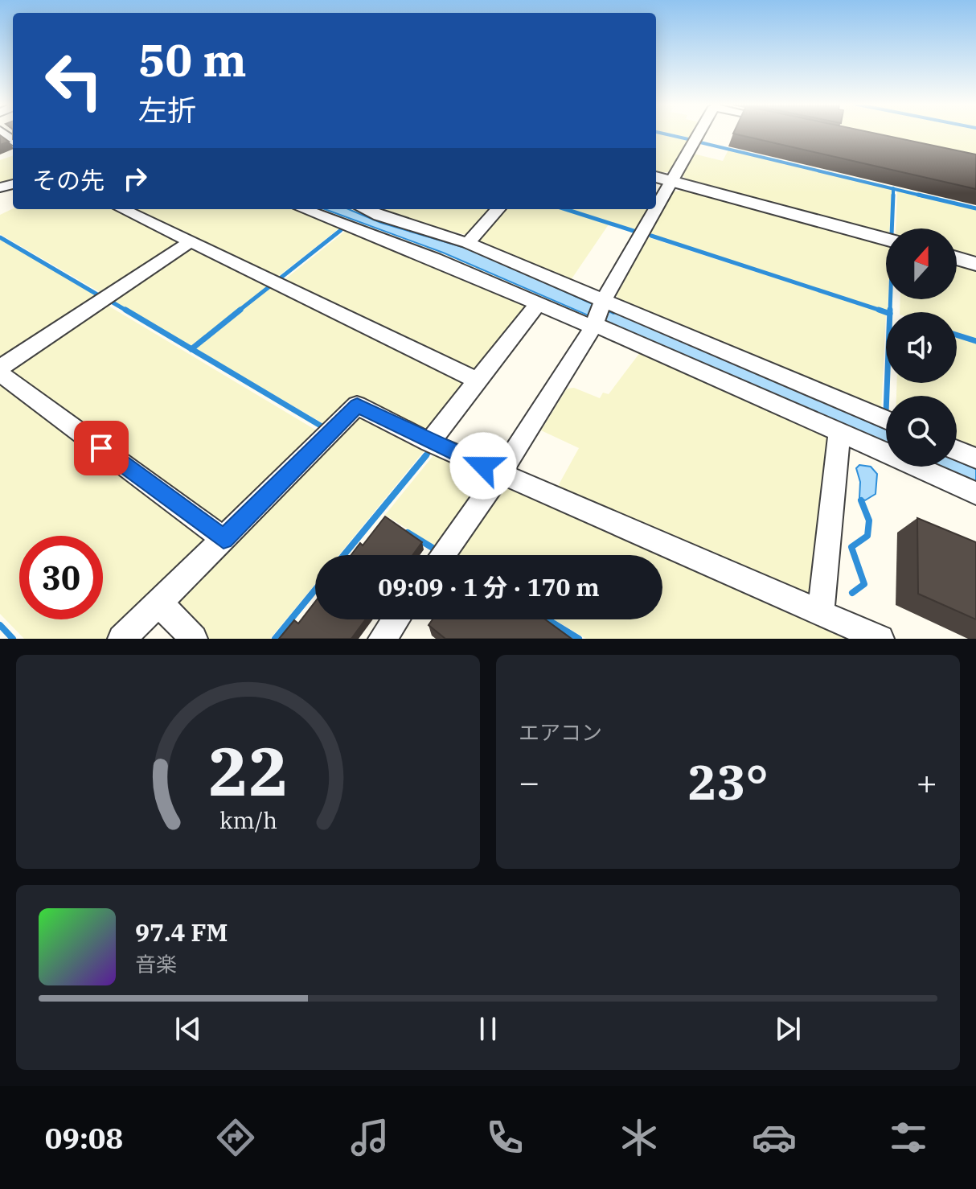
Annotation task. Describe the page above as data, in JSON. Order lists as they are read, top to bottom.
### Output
{
  "north": "top",
  "page": {
    "turn": ["50 m", "左折"],
    "then": "その先",
    "limit": "30",
    "trip": "09:09 · 1 分 · 170 m",
    "tile": "エアコン",
    "heat": ["−", "23°", "+"],
    "song": ["97.4 FM", "音楽"],
    "tabs": "09:08",
    "gauge": ["22", "km/h"]
  }
}
